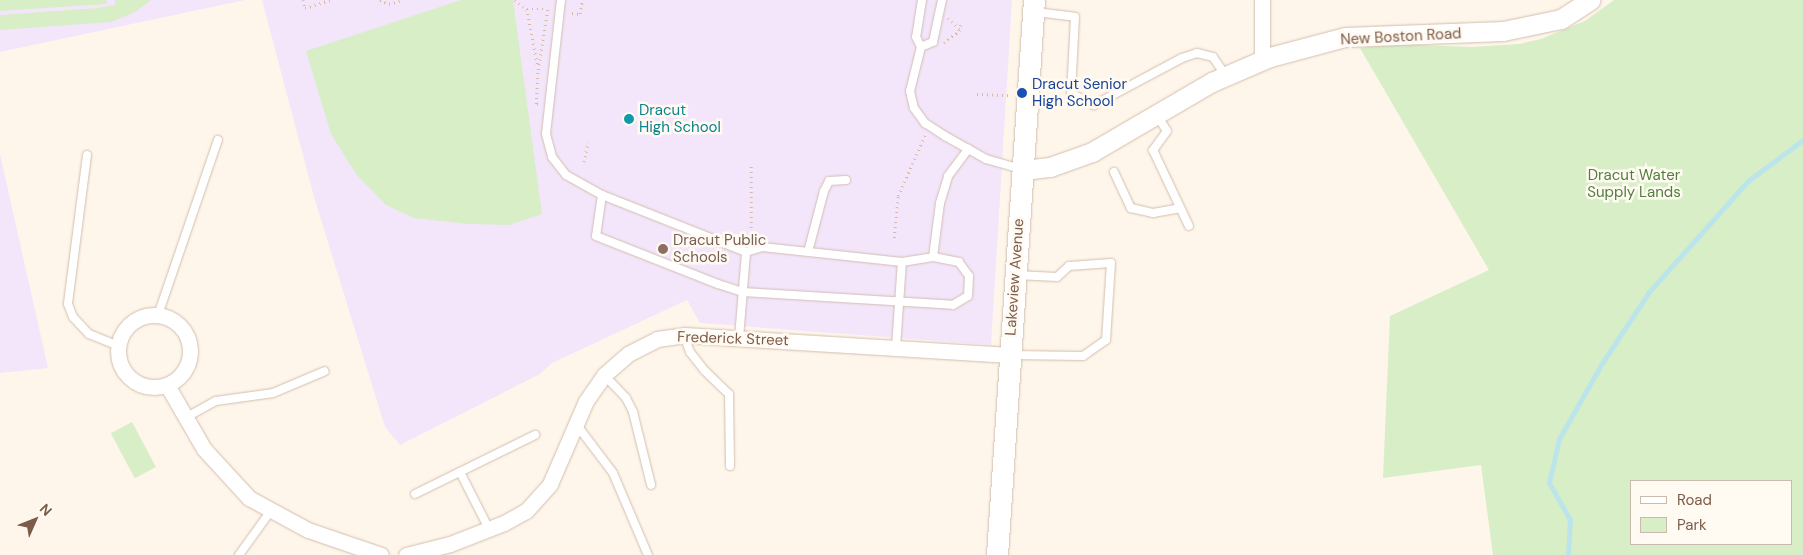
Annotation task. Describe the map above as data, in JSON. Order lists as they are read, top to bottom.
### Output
{
  "streets": {
    "main road": ["Lakeview Avenue"],
    "street": ["New Boston Road", "Frederick Street"]
  },
  "crossings": [
    ["New Boston Road", "Lakeview Avenue"],
    ["Lakeview Avenue", "Frederick Street"]
  ],
  "parks": ["Dracut Water Supply Lands"],
  "places": ["Dracut Senior High School", "Dracut High School", "Dracut Public Schools"],
  "legend": ["Road", "Park"],
  "north": "top right"
}
